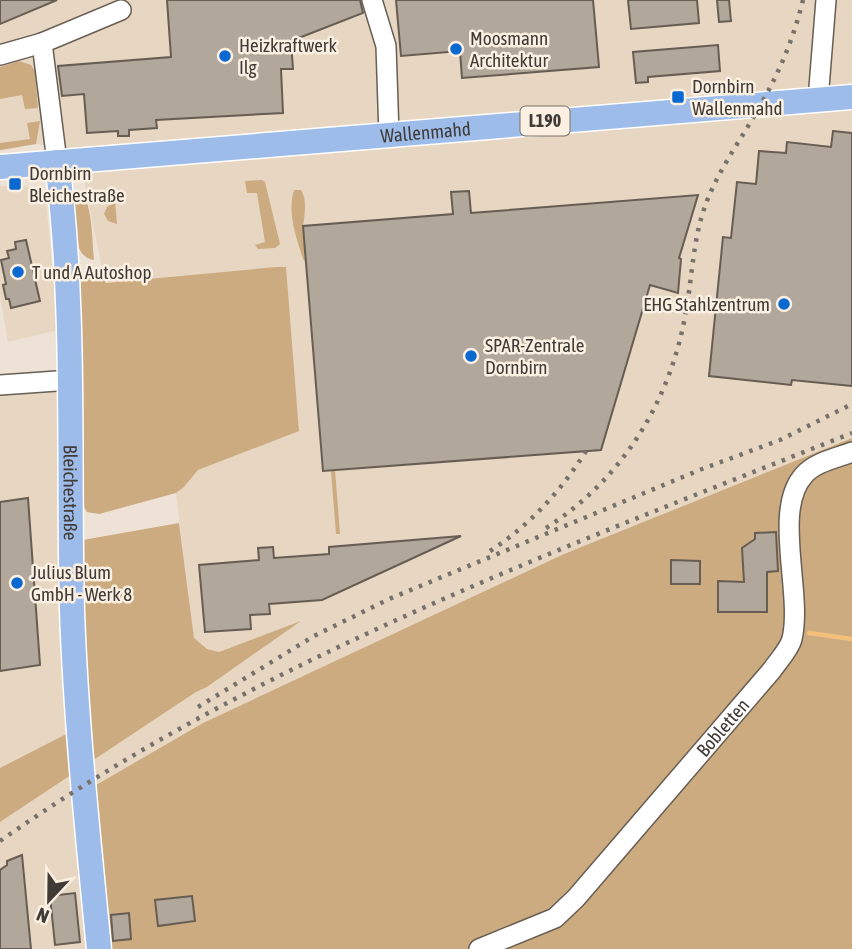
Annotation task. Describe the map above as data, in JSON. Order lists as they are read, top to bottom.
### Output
{
  "streets": {
    "main road": ["L190", "Wallenmahd", "Bleichestraße"],
    "street": ["Bobletten"]
  },
  "crossings": [
    ["Wallenmahd", "Bleichestraße"]
  ],
  "places": {
    "other": [
      "Moosmann Architektur",
      "Heizkraftwerk Ilg",
      "T und A Autoshop",
      "EHG Stahlzentrum",
      "SPAR-Zentrale Dornbirn",
      "Julius Blum GmbH - Werk 8"
    ],
    "transit": ["Dornbirn Wallenmahd", "Dornbirn Bleichestraße"]
  },
  "north": "bottom"
}
